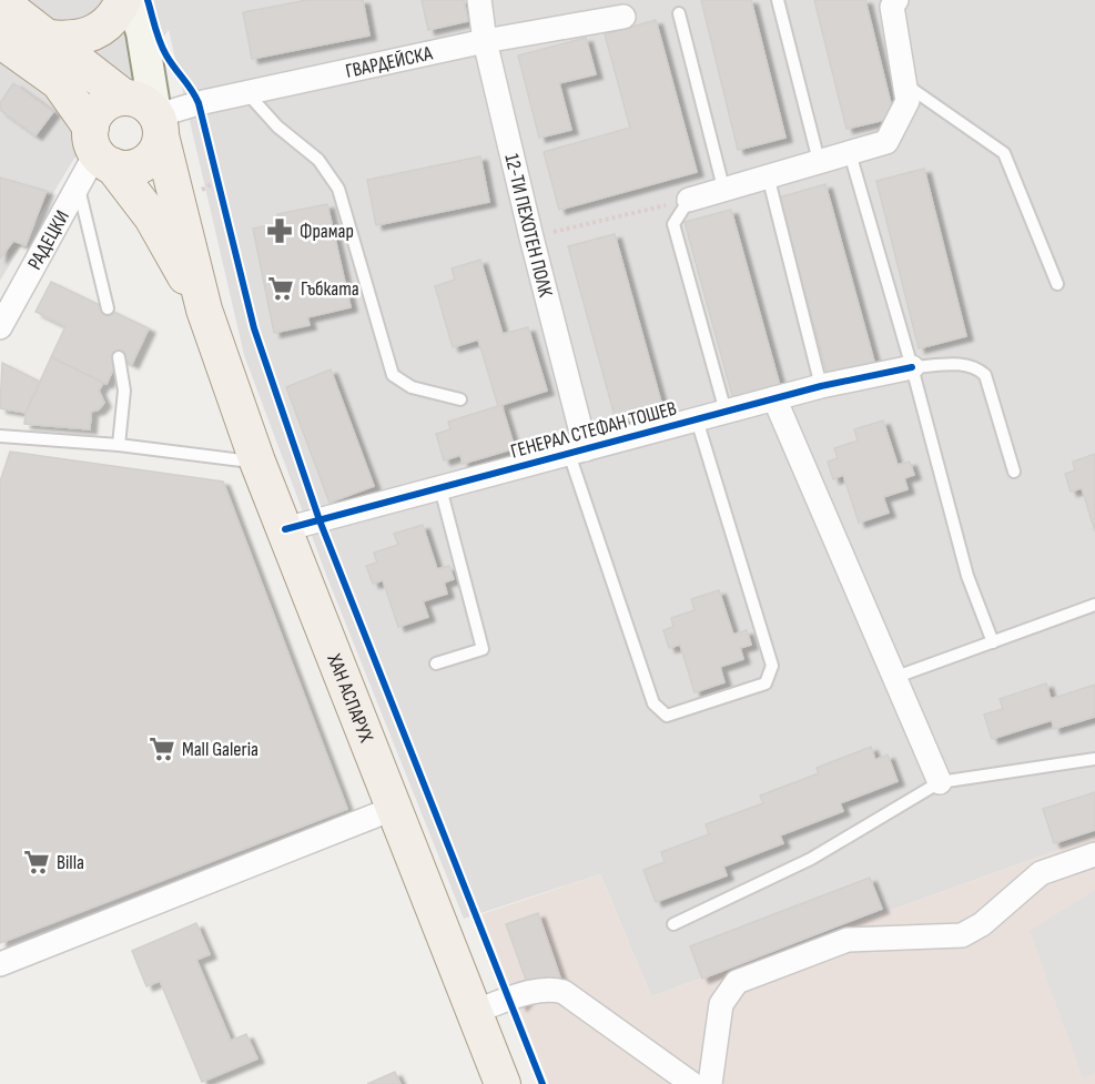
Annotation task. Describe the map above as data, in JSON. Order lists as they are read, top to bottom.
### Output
{
  "streets": {
    "main road": ["ХАН АСПАРУХ"],
    "street": [
      "ГВАРДЕЙСКА",
      "12-ТИ ПЕХОТЕН ПОЛК",
      "РАДЕЦКИ",
      "ГЕНЕРАЛ СТЕФАН ТОШЕВ"
    ]
  },
  "crossings": [
    ["ГВАРДЕЙСКА", "12-ТИ ПЕХОТЕН ПОЛК"],
    ["ГВАРДЕЙСКА", "ХАН АСПАРУХ"],
    ["12-ТИ ПЕХОТЕН ПОЛК", "ГЕНЕРАЛ СТЕФАН ТОШЕВ"],
    ["РАДЕЦКИ", "ХАН АСПАРУХ"],
    ["ГЕНЕРАЛ СТЕФАН ТОШЕВ", "ХАН АСПАРУХ"]
  ],
  "places": {
    "pharmacy": ["Фрамар"],
    "supermarket": ["Гъбката", "Mall Galeria", "Billa"]
  }
}
